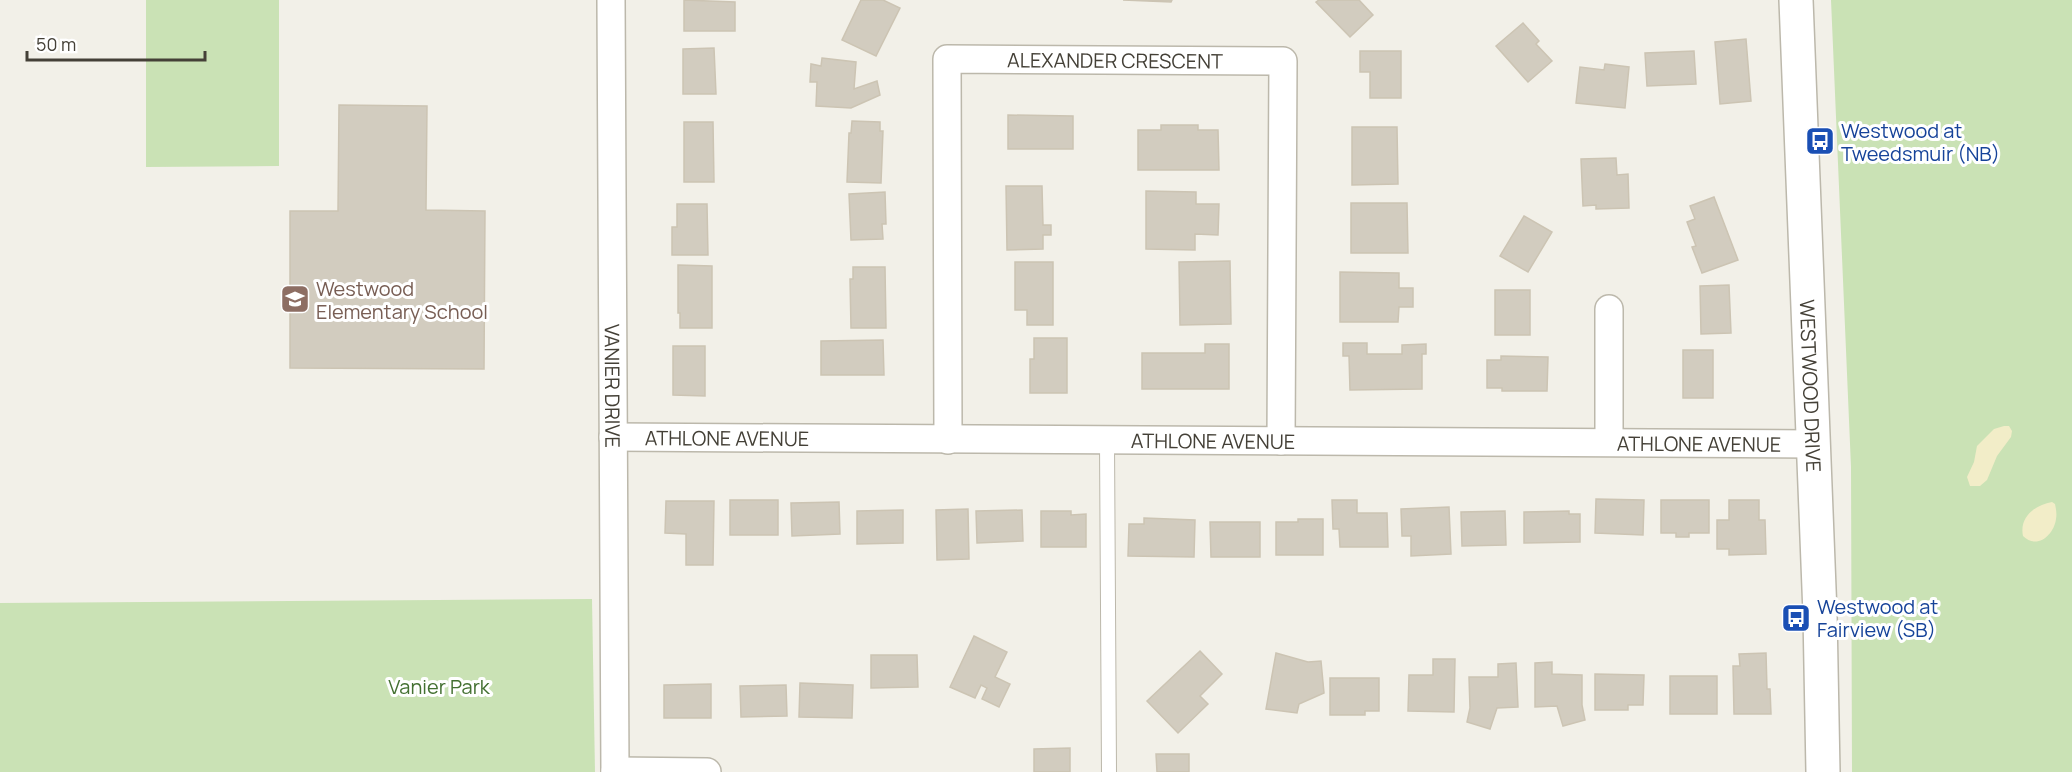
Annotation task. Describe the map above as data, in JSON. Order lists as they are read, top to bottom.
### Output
{
  "streets": {
    "street": [
      "ALEXANDER CRESCENT",
      "VANIER DRIVE",
      "WESTWOOD DRIVE",
      "ATHLONE AVENUE"
    ]
  },
  "crossings": [
    ["ALEXANDER CRESCENT", "ATHLONE AVENUE"],
    ["VANIER DRIVE", "ATHLONE AVENUE"],
    ["WESTWOOD DRIVE", "ATHLONE AVENUE"]
  ],
  "parks": ["Vanier Park"],
  "places": {
    "bus stop": ["Westwood at Tweedsmuir (NB)", "Westwood at Fairview (SB)"],
    "school or university": ["Westwood Elementary School"]
  },
  "scale_bar": "50 m"
}
